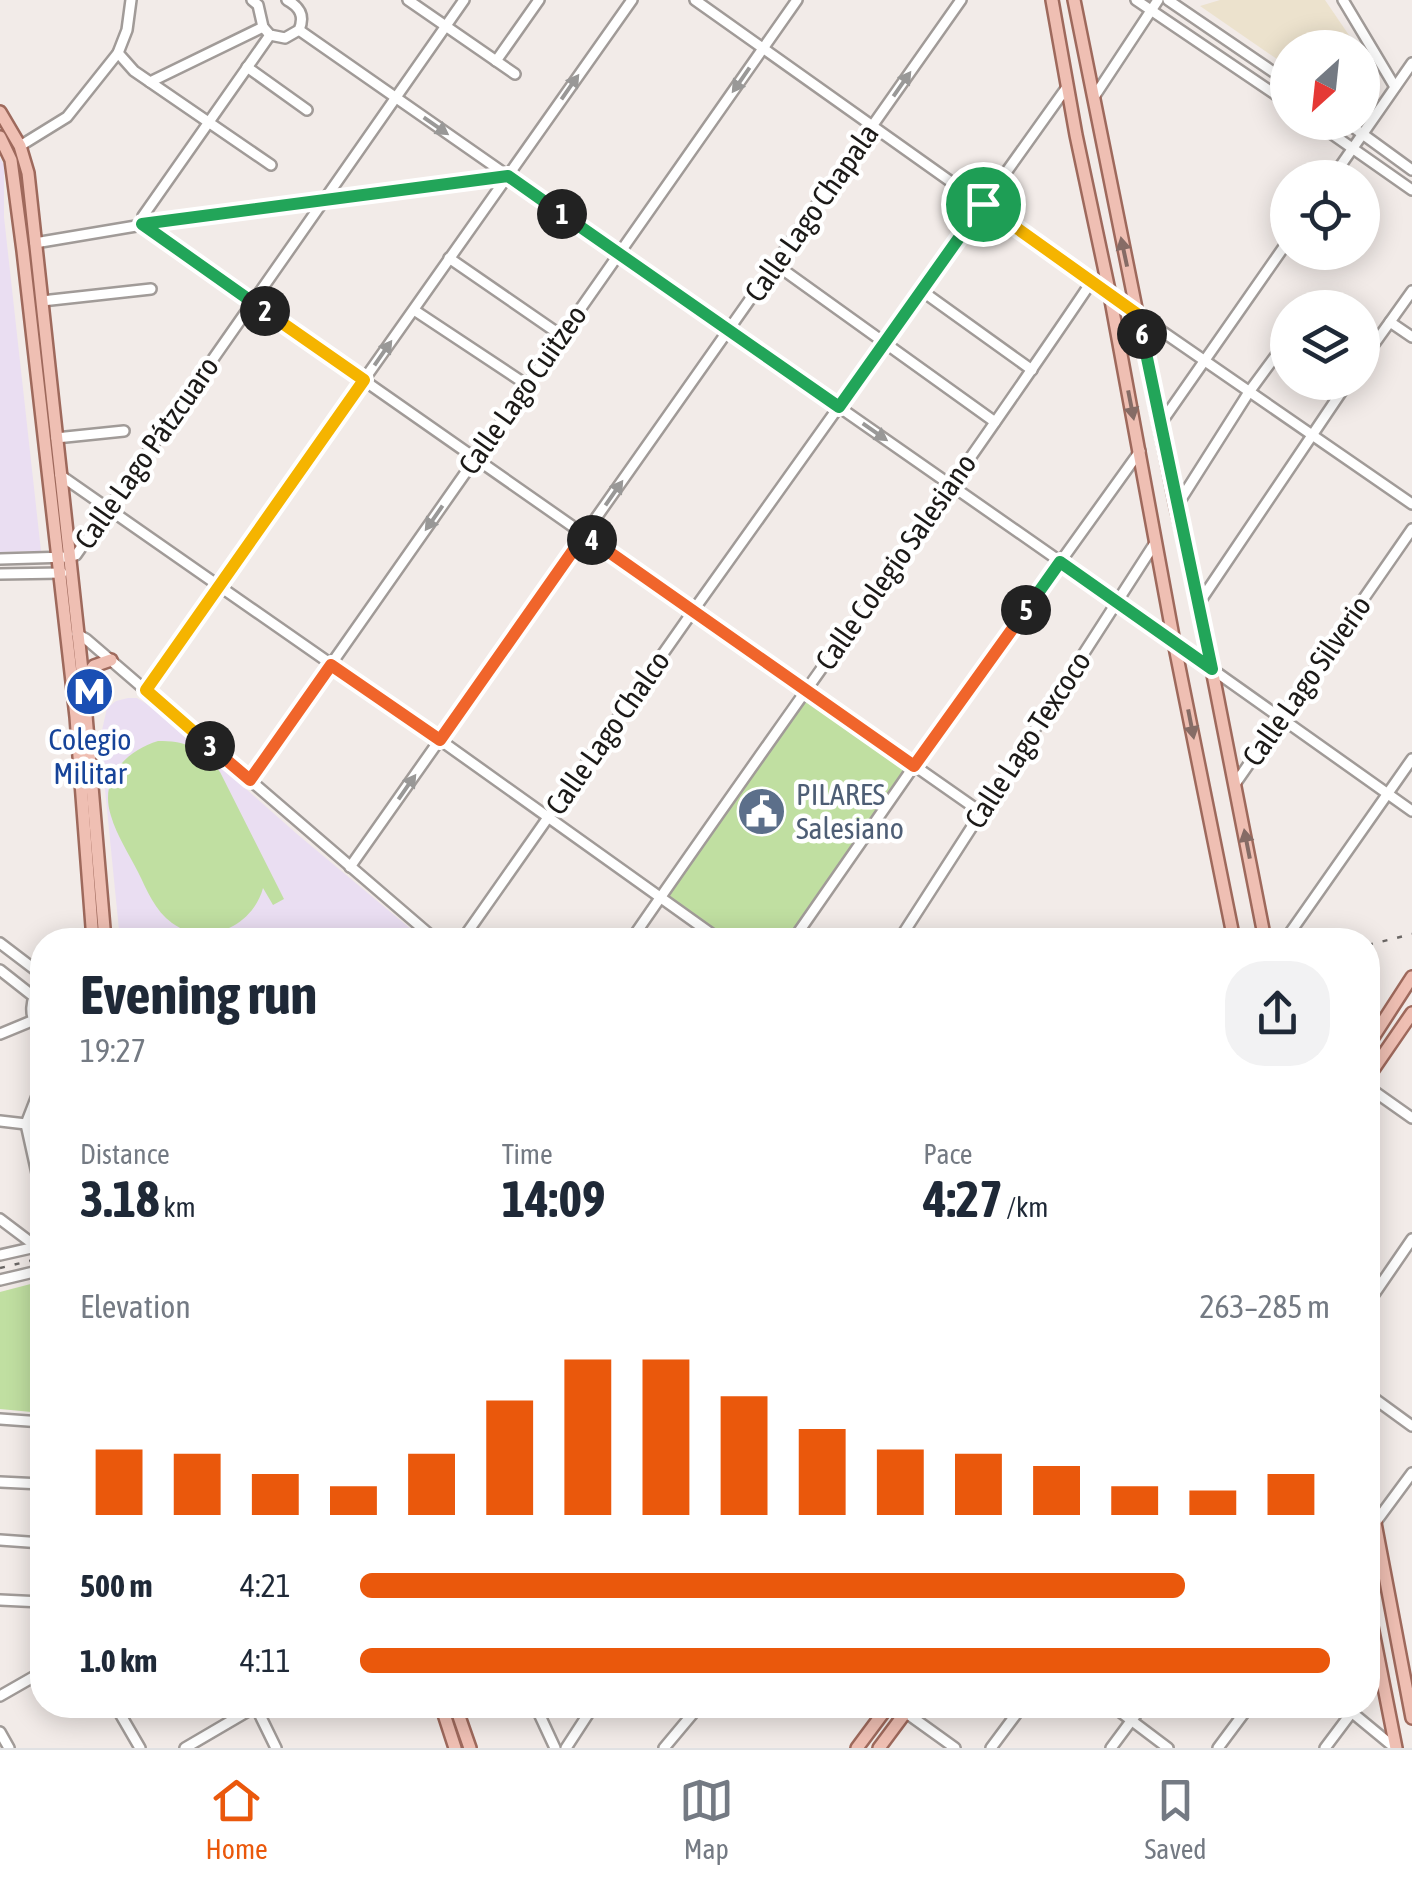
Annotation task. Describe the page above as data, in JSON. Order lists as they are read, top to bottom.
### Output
{
  "streets": {
    "street": [
      "Calle Lago Chapala",
      "Calle Lago Cuitzeo",
      "Calle Lago Pátzcuaro",
      "Calle Colegio Salesiano",
      "Calle Lago Silverio",
      "Calle Lago Chalco",
      "Calle Lago Texcoco"
    ]
  },
  "one_way": ["Calle Lago Chapala", "Calle Lago Cuitzeo"],
  "places": {
    "metro station": ["Colegio Militar"],
    "public building": ["PILARES Salesiano"]
  },
  "north": "bottom left",
  "page": {
    "pins": [
      "1",
      "2",
      "6",
      "4",
      "5",
      "3"
    ],
    "heading": ["Evening run", "19:27"],
    "stats": [
      ["Distance", "3.18 km"],
      ["Time", "14:09"],
      ["Pace", "4:27 /km"]
    ],
    "chart": ["Elevation", "263–285 m"],
    "list": [
      {
        "name": "500 m",
        "note": "4:21"
      },
      {
        "name": "1.0 km",
        "note": "4:11"
      }
    ],
    "tabs": ["Home", "Map", "Saved"]
  }
}
